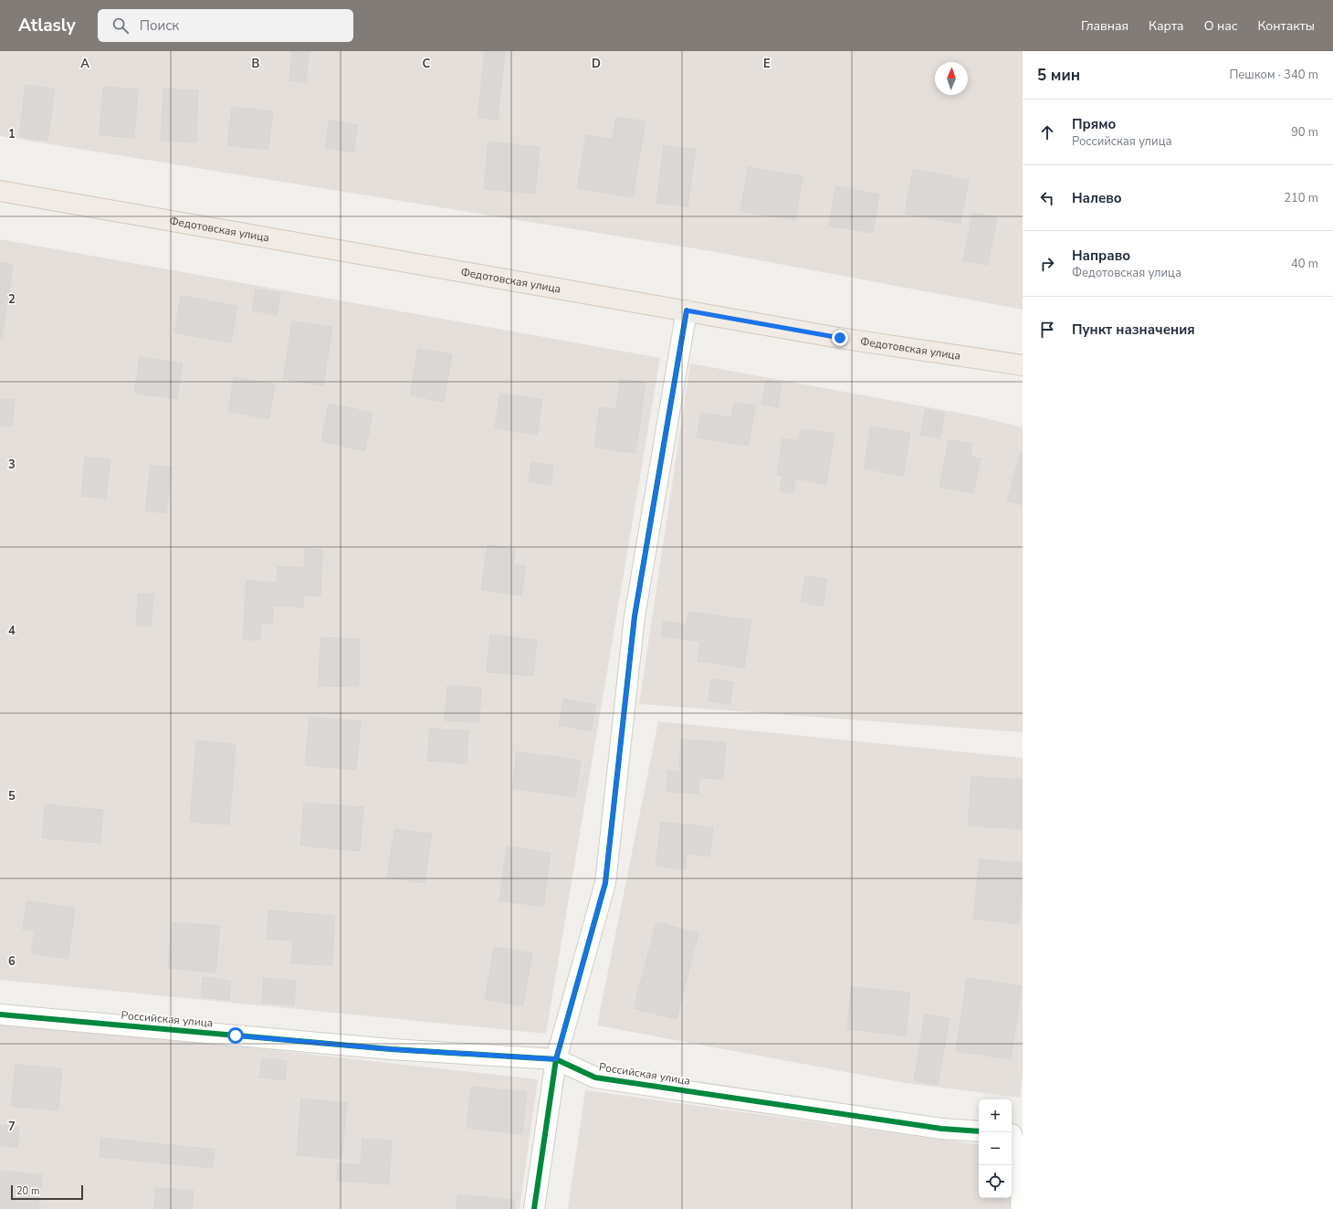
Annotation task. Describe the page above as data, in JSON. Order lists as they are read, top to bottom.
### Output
{
  "streets": {
    "main road": ["Федотовская улица"],
    "street": ["Российская улица"]
  },
  "scale_bar": "20 m",
  "north": "top",
  "page": {
    "header": "Atlasly",
    "search": "Поиск",
    "nav": [
      "Главная",
      "Карта",
      "О нас",
      "Контакты"
    ],
    "heading": ["5 мин", "Пешком · 340 m"],
    "list": [
      ["Прямо", "Российская улица", "90 m"],
      ["Налево", "210 m"],
      ["Направо", "Федотовская улица", "40 m"],
      "Пункт назначения"
    ],
    "map_buttons": ["+", "−"],
    "scale": "20 m"
  },
  "grid": {
    "columns": [
      "A",
      "B",
      "C",
      "D",
      "E"
    ],
    "rows": [
      "1",
      "2",
      "3",
      "4",
      "5",
      "6",
      "7"
    ]
  }
}
